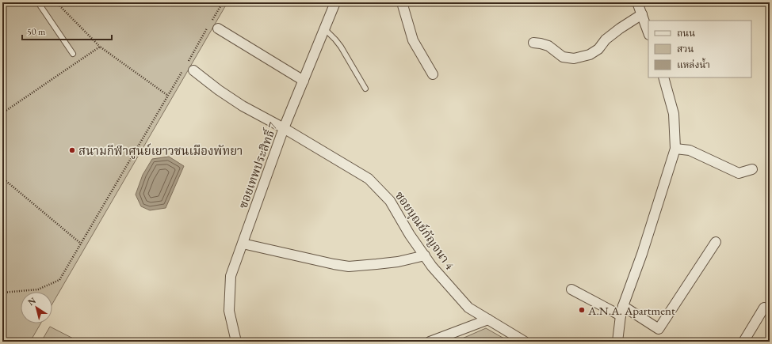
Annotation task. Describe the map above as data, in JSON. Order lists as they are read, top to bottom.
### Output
{
  "streets": {
    "street": ["ซอยเทพประสิทธิ์ 7", "ซอยบุณย์กัญจนา 4"]
  },
  "crossings": [
    ["ซอยเทพประสิทธิ์ 7", "ซอยบุณย์กัญจนา 4"]
  ],
  "places": ["สนามกีฬาศูนย์เยาวชนเมืองพัทยา", "A.N.A. Apartment"],
  "legend": ["ถนน", "สวน", "แหล่งน้ำ"],
  "scale_bar": "50 m",
  "north": "top left"
}
